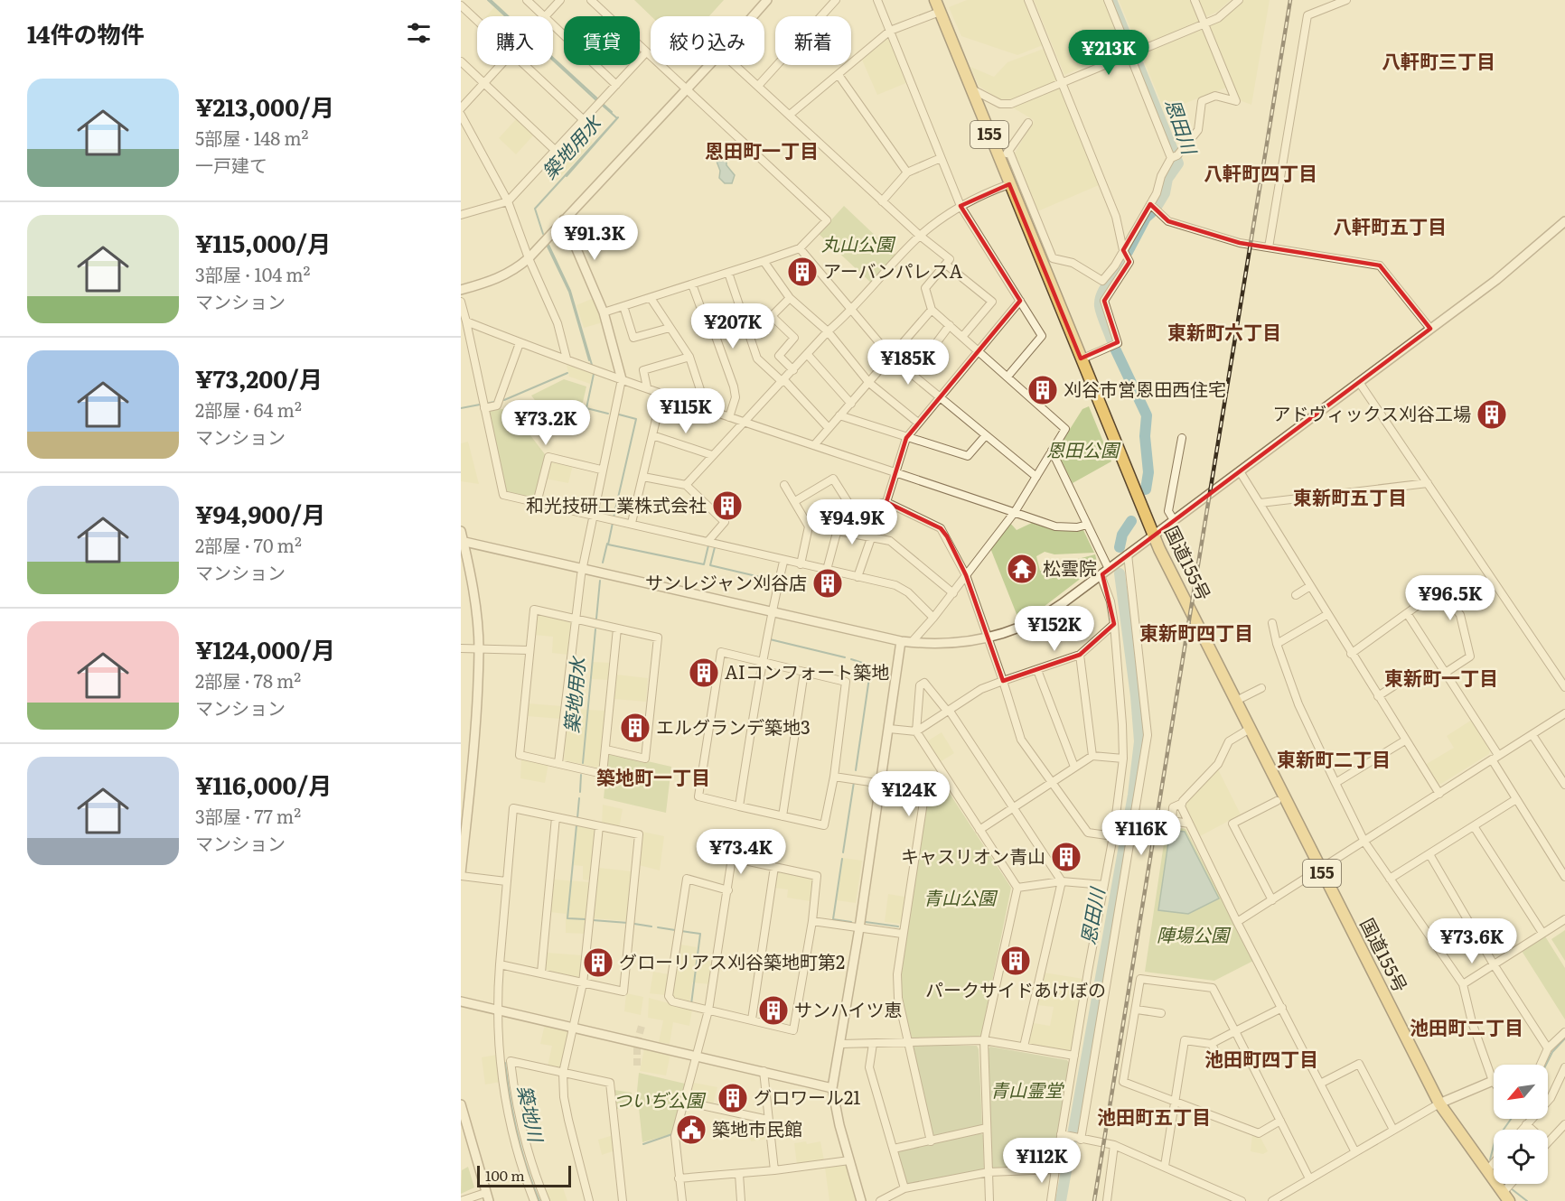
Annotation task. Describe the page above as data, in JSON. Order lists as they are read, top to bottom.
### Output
{
  "streets": {
    "highway": ["155", "国道155号"]
  },
  "districts": [
    "八軒町三丁目",
    "恩田町一丁目",
    "八軒町四丁目",
    "八軒町五丁目",
    "東新町六丁目",
    "東新町五丁目",
    "東新町四丁目",
    "東新町一丁目",
    "東新町二丁目",
    "築地町一丁目",
    "池田町二丁目",
    "池田町四丁目",
    "池田町五丁目"
  ],
  "water": ["恩田川", "築地用水", "築地川"],
  "parks": [
    "丸山公園",
    "恩田公園",
    "青山公園",
    "陣場公園",
    "青山霊堂",
    "ついぢ公園"
  ],
  "places": {
    "building": [
      "アーバンパレスA",
      "刈谷市営恩田西住宅",
      "アドヴィックス刈谷工場",
      "和光技研工業株式会社",
      "サンレジャン刈谷店",
      "AIコンフォート築地",
      "エルグランデ築地3",
      "キャスリオン青山",
      "パークサイドあけぼの",
      "グローリアス刈谷築地町第2",
      "サンハイツ恵",
      "グロワール21"
    ],
    "temple": ["松雲院"],
    "public building": ["築地市民館"]
  },
  "scale_bar": "100 m",
  "north": "bottom left",
  "page": {
    "heading": "14件の物件",
    "chip": [
      "購入",
      "賃貸",
      "絞り込み",
      "新着"
    ],
    "price": [
      "¥213K",
      "¥91.3K",
      "¥207K",
      "¥185K",
      "¥115K",
      "¥73.2K",
      "¥94.9K",
      "¥96.5K",
      "¥152K",
      "¥124K",
      "¥116K",
      "¥73.4K",
      "¥73.6K",
      "¥112K"
    ],
    "list": [
      {
        "name": "¥213,000/月",
        "note": "5部屋 · 148 m² · 一戸建て"
      },
      {
        "name": "¥115,000/月",
        "note": "3部屋 · 104 m² · マンション"
      },
      {
        "name": "¥73,200/月",
        "note": "2部屋 · 64 m² · マンション"
      },
      {
        "name": "¥94,900/月",
        "note": "2部屋 · 70 m² · マンション"
      },
      {
        "name": "¥124,000/月",
        "note": "2部屋 · 78 m² · マンション"
      },
      {
        "name": "¥116,000/月",
        "note": "3部屋 · 77 m² · マンション"
      }
    ],
    "scale": "100 m"
  }
}
